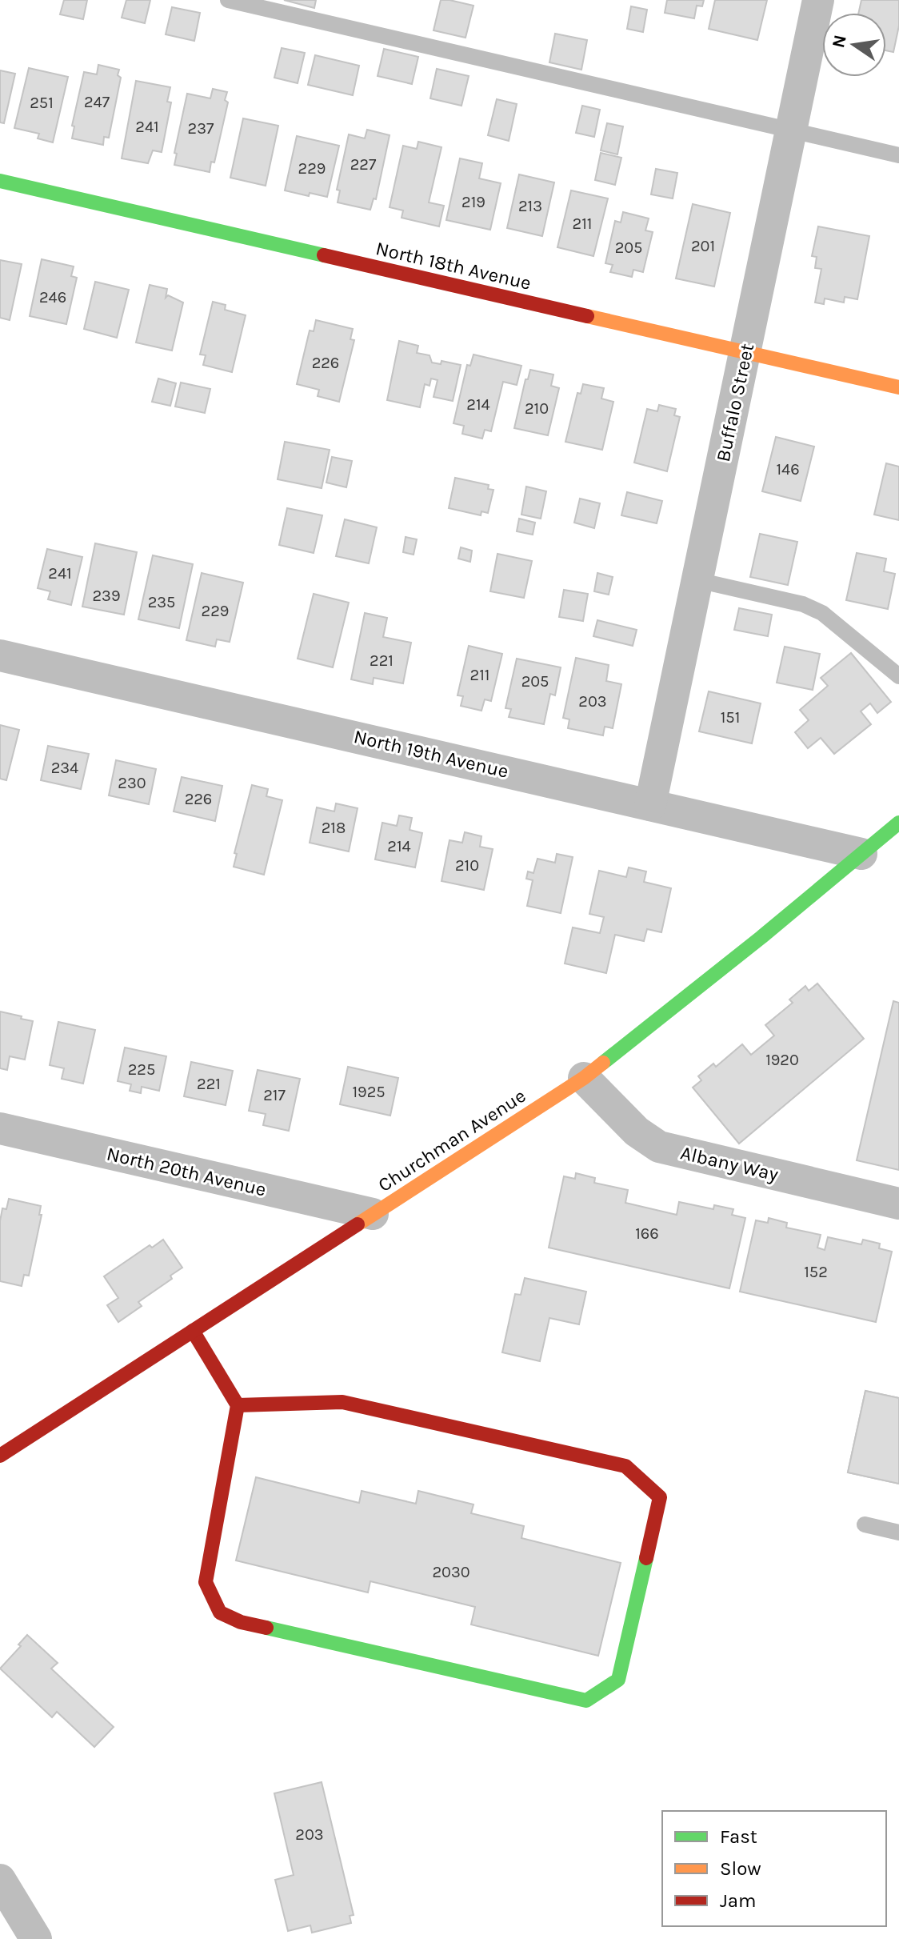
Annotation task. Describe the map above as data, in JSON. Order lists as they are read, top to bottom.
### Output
{
  "streets": {
    "street": [
      "North 18th Avenue",
      "Buffalo Street",
      "North 19th Avenue",
      "Churchman Avenue",
      "Albany Way",
      "North 20th Avenue"
    ]
  },
  "crossings": [
    ["North 18th Avenue", "Buffalo Street"],
    ["Buffalo Street", "North 19th Avenue"],
    ["North 19th Avenue", "Churchman Avenue"],
    ["Churchman Avenue", "Albany Way"],
    ["Churchman Avenue", "North 20th Avenue"]
  ],
  "house_numbers": [
    "247",
    "251",
    "241",
    "237",
    "227",
    "229",
    "219",
    "213",
    "211",
    "201",
    "205",
    "246",
    "226",
    "214",
    "210",
    "146",
    "241",
    "239",
    "235",
    "229",
    "221",
    "211",
    "205",
    "203",
    "151",
    "234",
    "230",
    "226",
    "218",
    "214",
    "210",
    "1920",
    "225",
    "221",
    "1925",
    "217",
    "166",
    "152",
    "2030",
    "203"
  ],
  "legend": ["Fast", "Slow", "Jam"],
  "north": "left"
}
